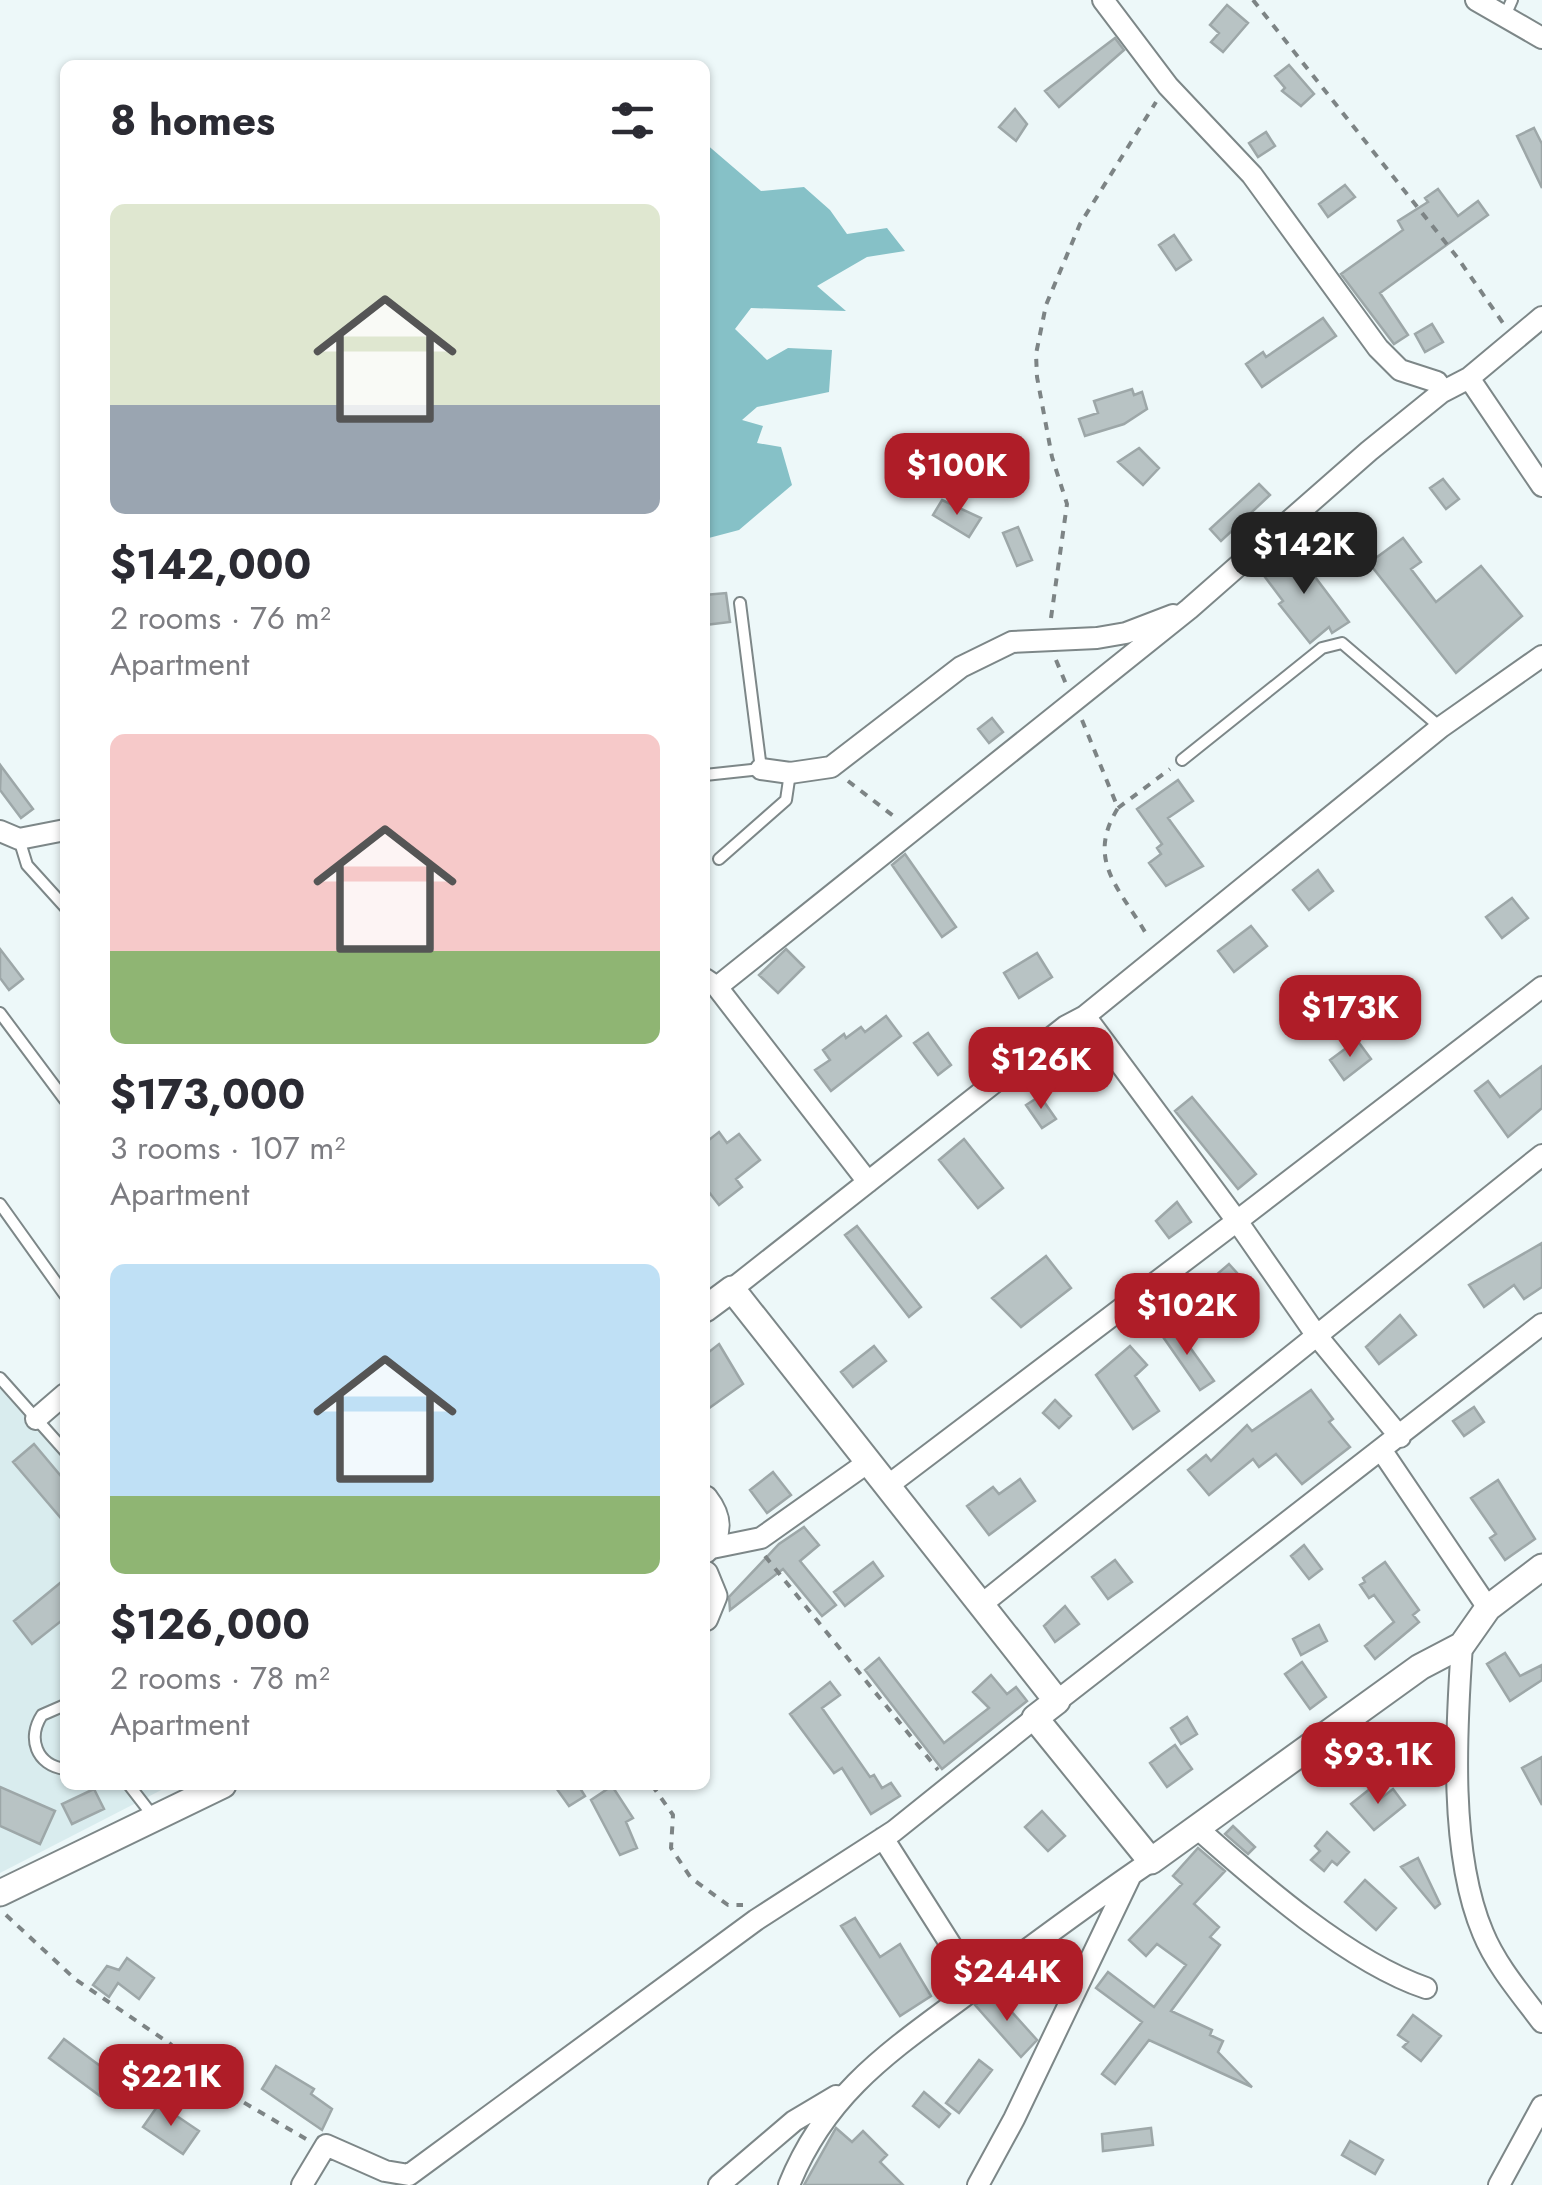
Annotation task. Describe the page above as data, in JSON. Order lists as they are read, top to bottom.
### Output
{
  "page": {
    "heading": "8 homes",
    "list": [
      {
        "name": "$142,000",
        "note": "2 rooms · 76 m² · Apartment"
      },
      {
        "name": "$173,000",
        "note": "3 rooms · 107 m² · Apartment"
      },
      {
        "name": "$126,000",
        "note": "2 rooms · 78 m² · Apartment"
      }
    ],
    "price": [
      "$100K",
      "$142K",
      "$173K",
      "$126K",
      "$102K",
      "$93.1K",
      "$244K",
      "$221K"
    ]
  }
}
